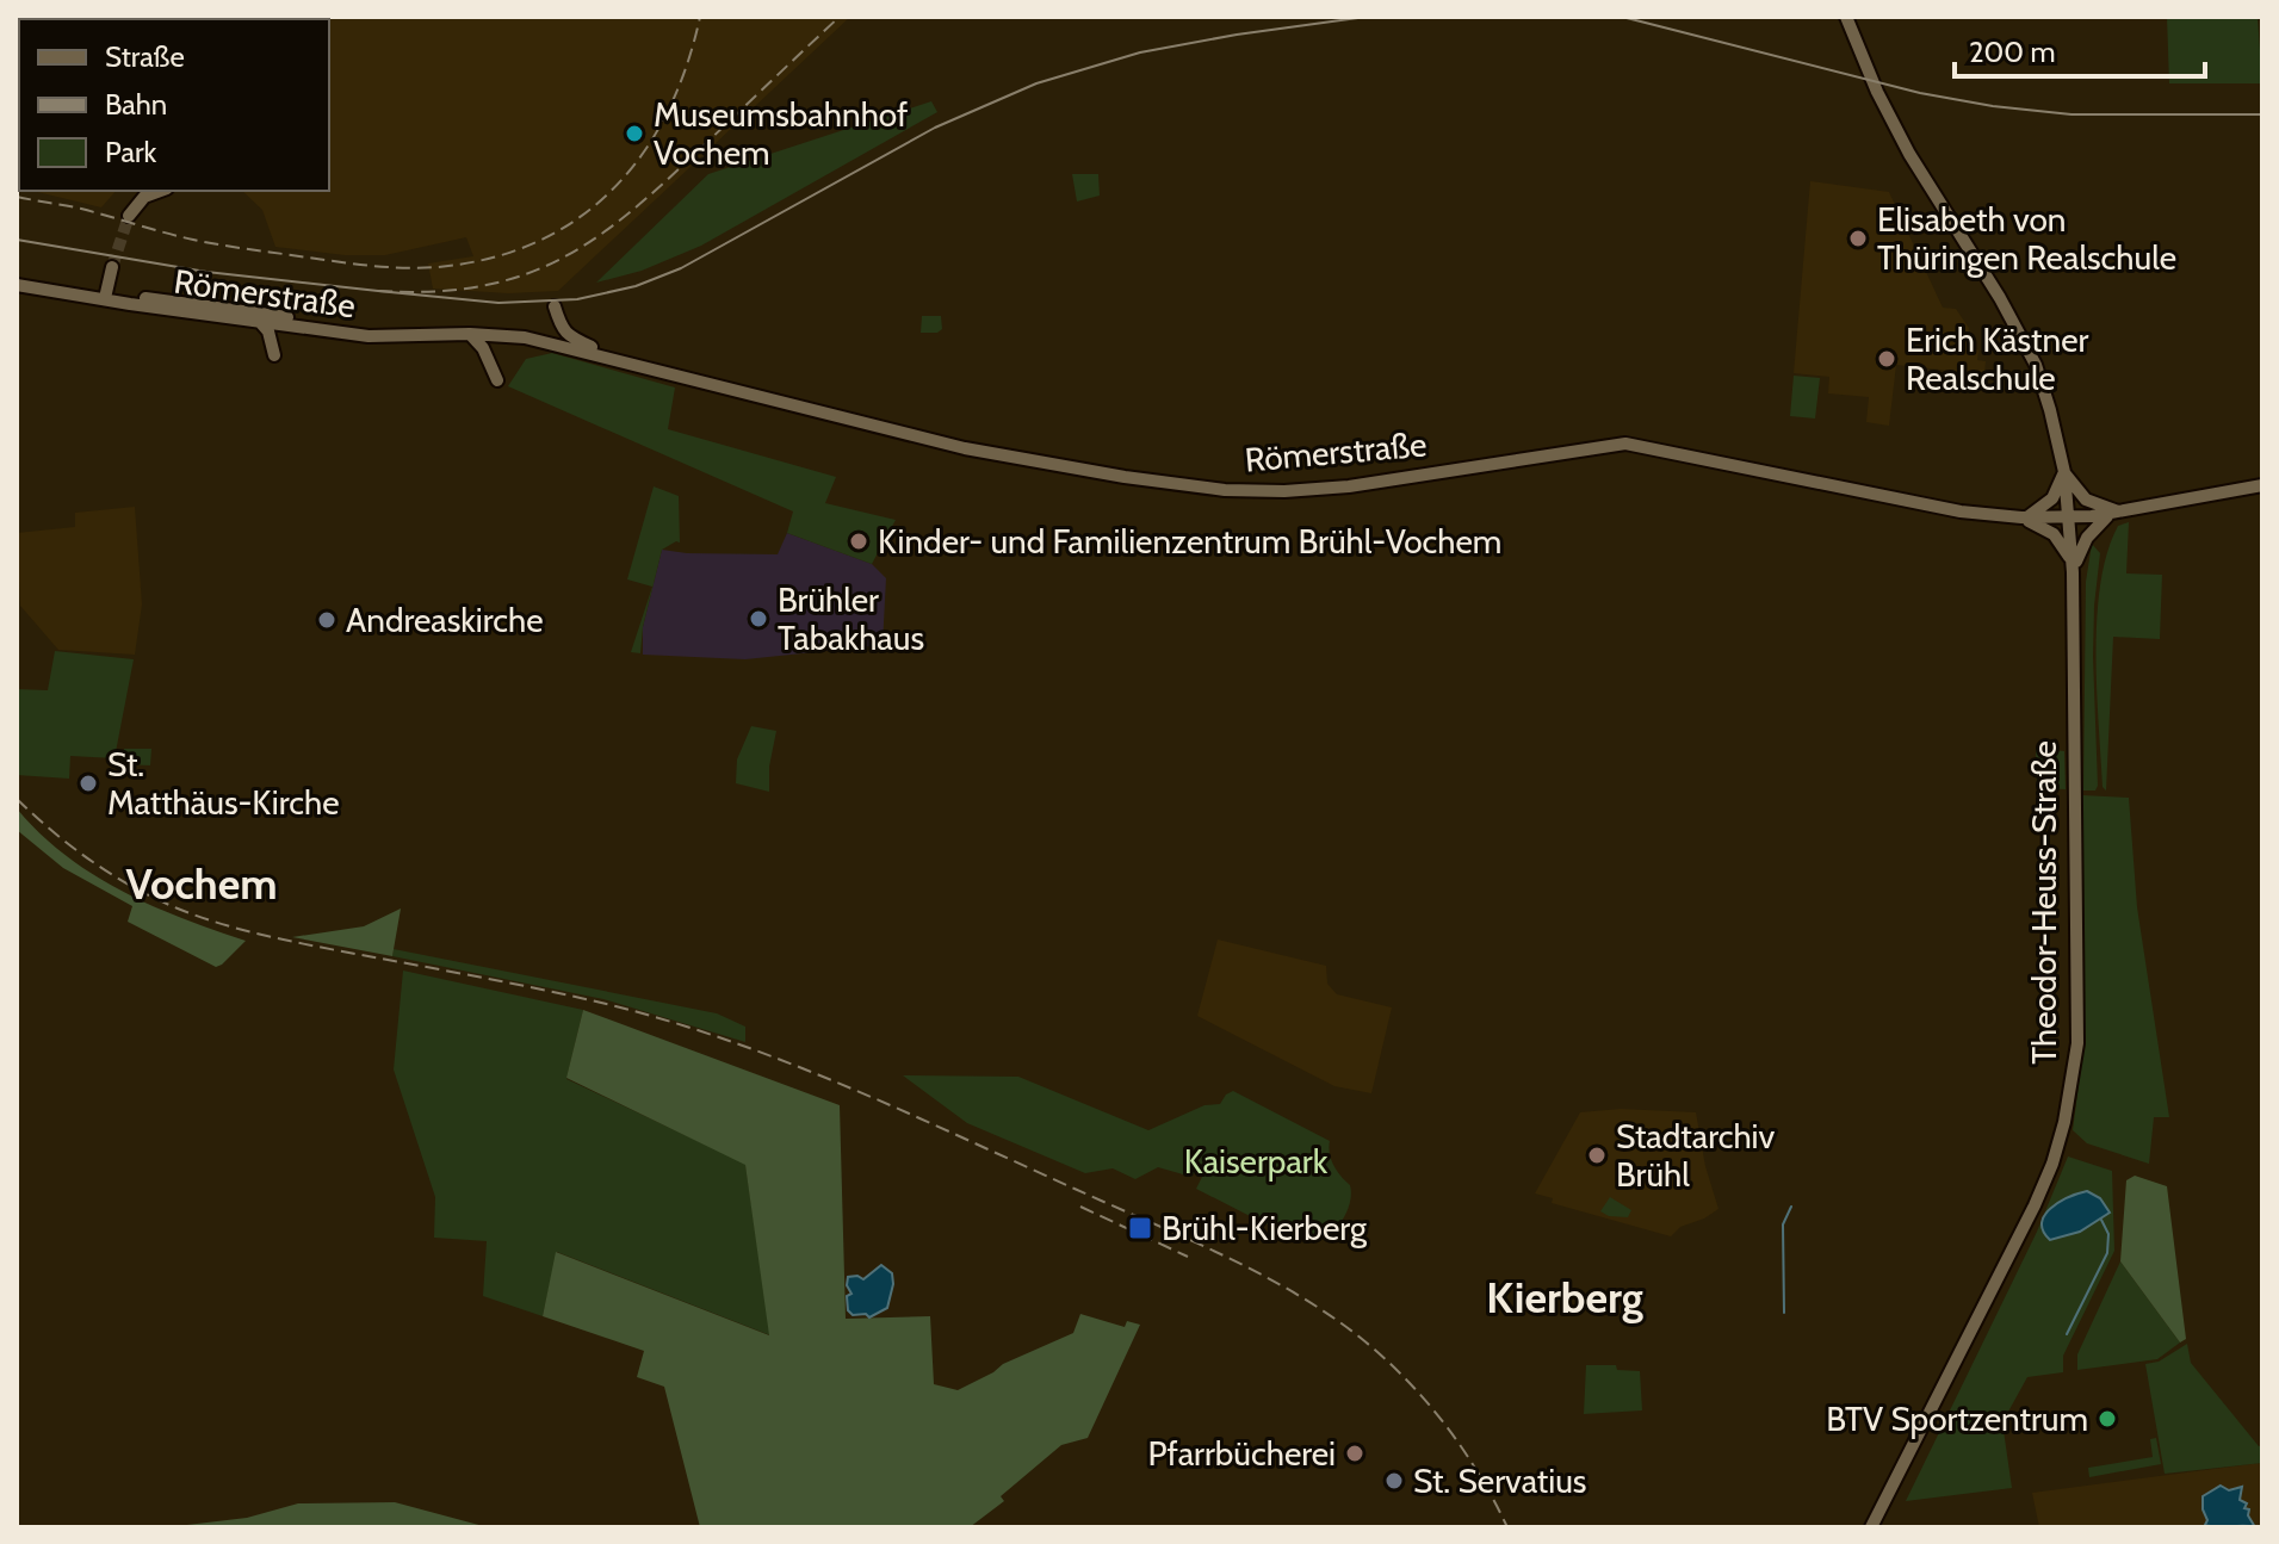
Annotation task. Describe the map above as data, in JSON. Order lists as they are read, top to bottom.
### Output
{
  "streets": {
    "main road": ["Römerstraße", "Theodor-Heuss-Straße"]
  },
  "crossings": [
    ["Römerstraße", "Theodor-Heuss-Straße"]
  ],
  "districts": ["Vochem", "Kierberg"],
  "parks": ["Kaiserpark"],
  "places": {
    "other": [
      "Museumsbahnhof Vochem",
      "Elisabeth von Thüringen Realschule",
      "Erich Kästner Realschule",
      "Kinder- und Familienzentrum Brühl-Vochem",
      "Brühler Tabakhaus",
      "Andreaskirche",
      "St. Matthäus-Kirche",
      "Stadtarchiv Brühl",
      "BTV Sportzentrum",
      "Pfarrbücherei",
      "St. Servatius"
    ],
    "transit": ["Brühl-Kierberg"]
  },
  "legend": ["Straße", "Bahn", "Park"],
  "scale_bar": "200 m"
}
